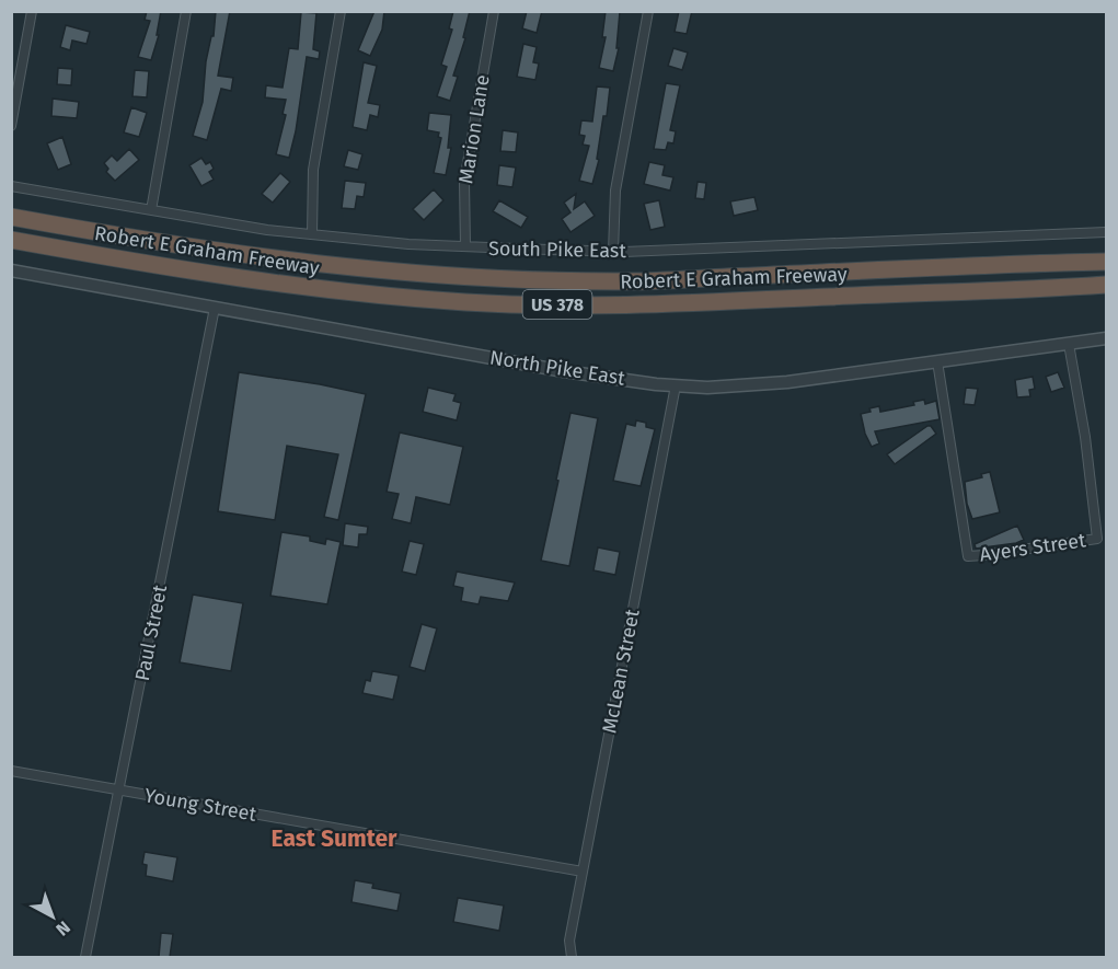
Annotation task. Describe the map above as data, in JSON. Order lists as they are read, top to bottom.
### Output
{
  "streets": {
    "highway": ["Robert E Graham Freeway", "US 378"],
    "street": [
      "Marion Lane",
      "South Pike East",
      "North Pike East",
      "Ayers Street",
      "Paul Street",
      "McLean Street",
      "Young Street"
    ]
  },
  "crossings": [
    ["Marion Lane", "South Pike East"],
    ["North Pike East", "Ayers Street"],
    ["North Pike East", "Paul Street"],
    ["North Pike East", "McLean Street"],
    ["Paul Street", "Young Street"],
    ["McLean Street", "Young Street"]
  ],
  "districts": ["East Sumter"],
  "north": "bottom right"
}
